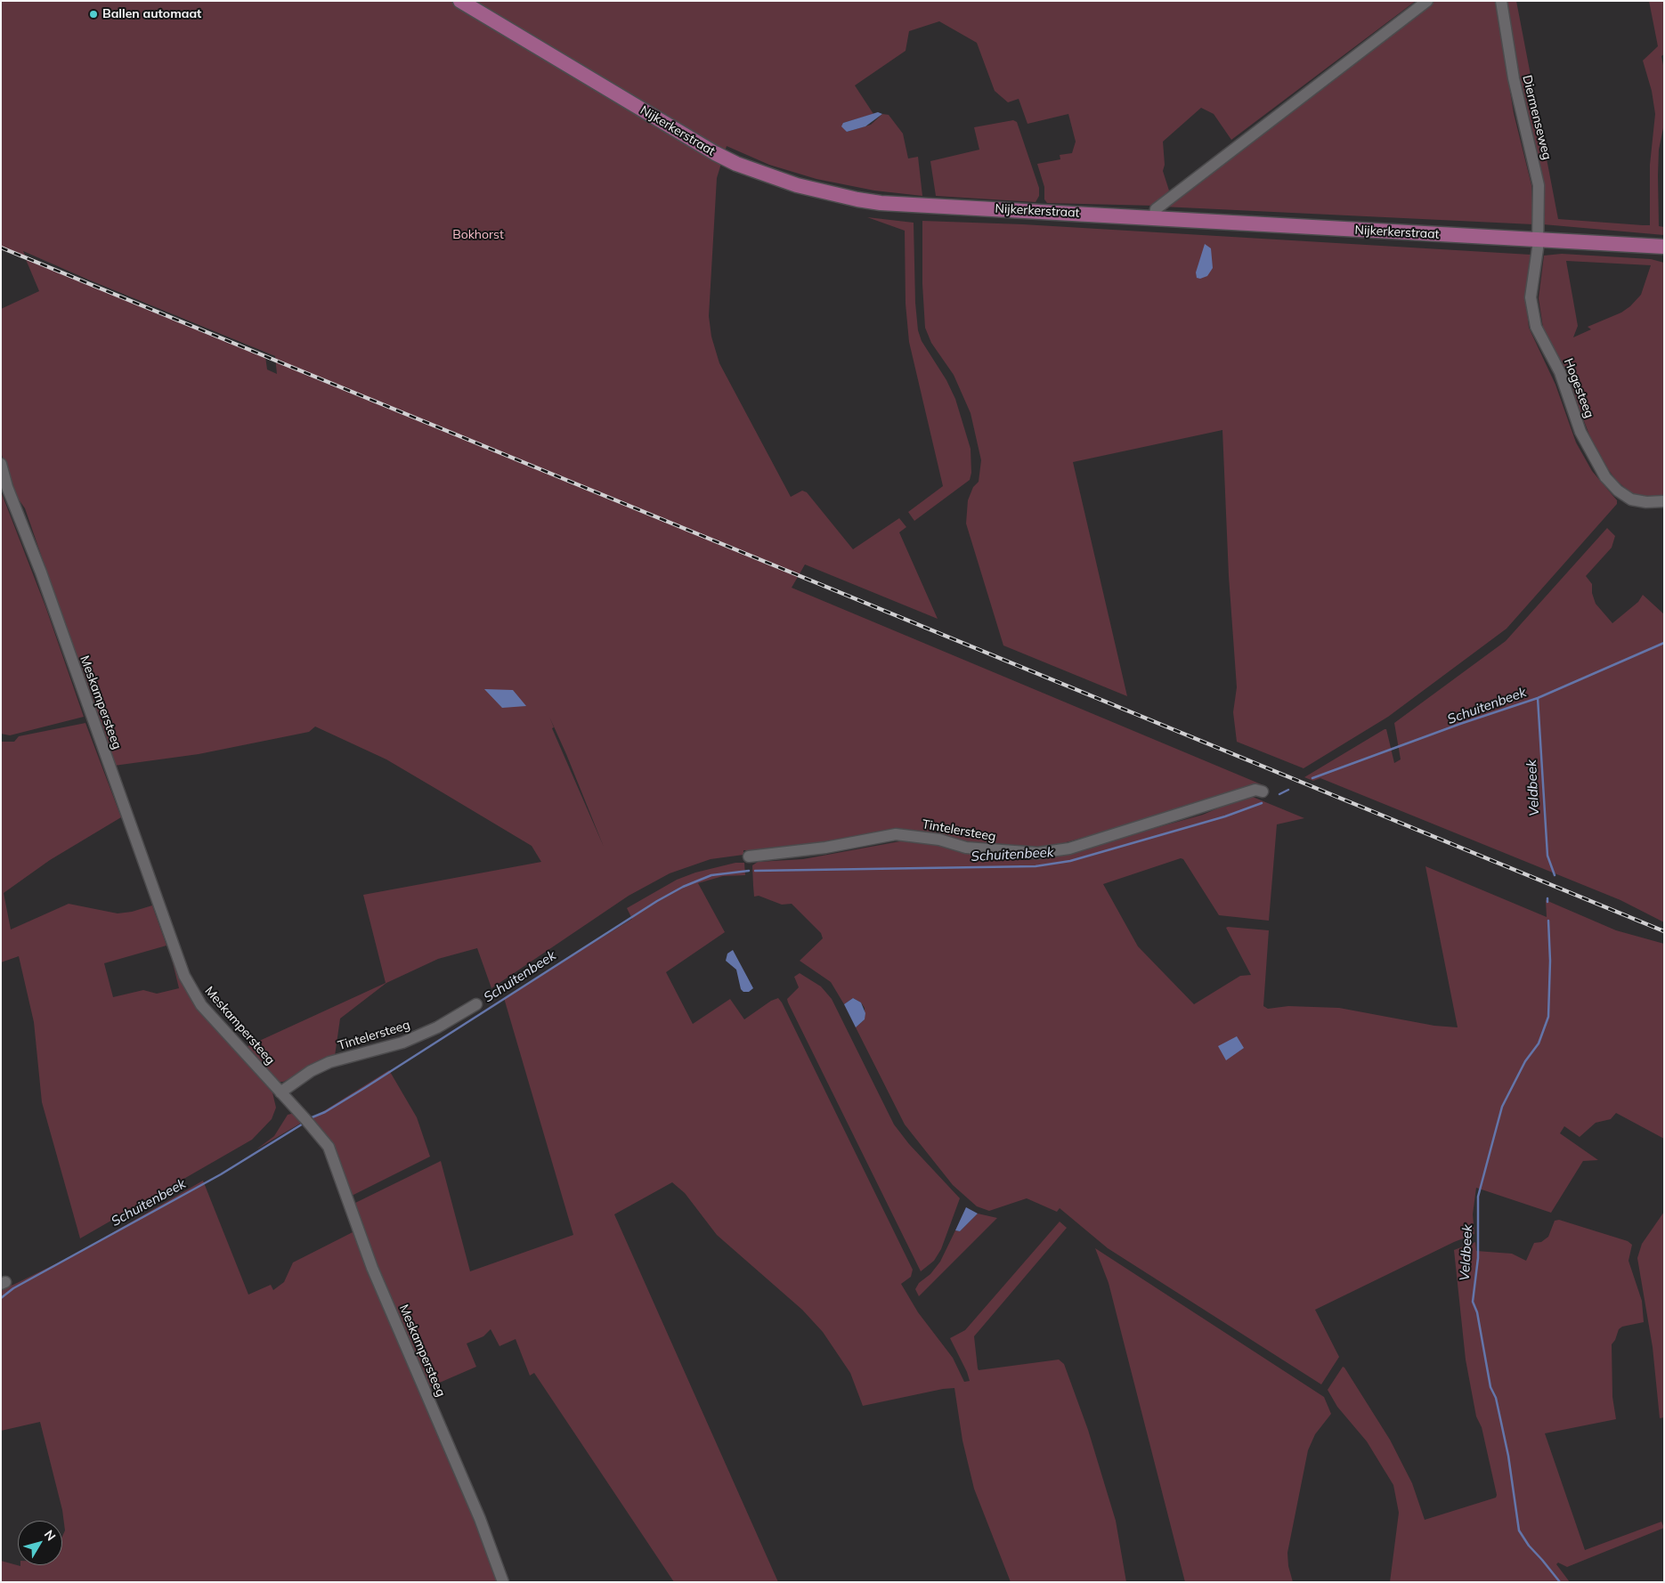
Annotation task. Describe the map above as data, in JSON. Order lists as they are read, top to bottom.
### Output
{
  "streets": {
    "main road": ["Nijkerkerstraat"],
    "street": [
      "Diermenseweg",
      "Hogesteeg",
      "Meskampersteeg",
      "Tintelersteeg"
    ]
  },
  "crossings": [
    ["Diermenseweg", "Nijkerkerstraat"],
    ["Diermenseweg", "Hogesteeg"],
    ["Nijkerkerstraat", "Hogesteeg"],
    ["Meskampersteeg", "Tintelersteeg"]
  ],
  "water": ["Schuitenbeek", "Veldbeek"],
  "parks": ["Bokhorst"],
  "places": ["Ballen automaat"],
  "north": "top right"
}
